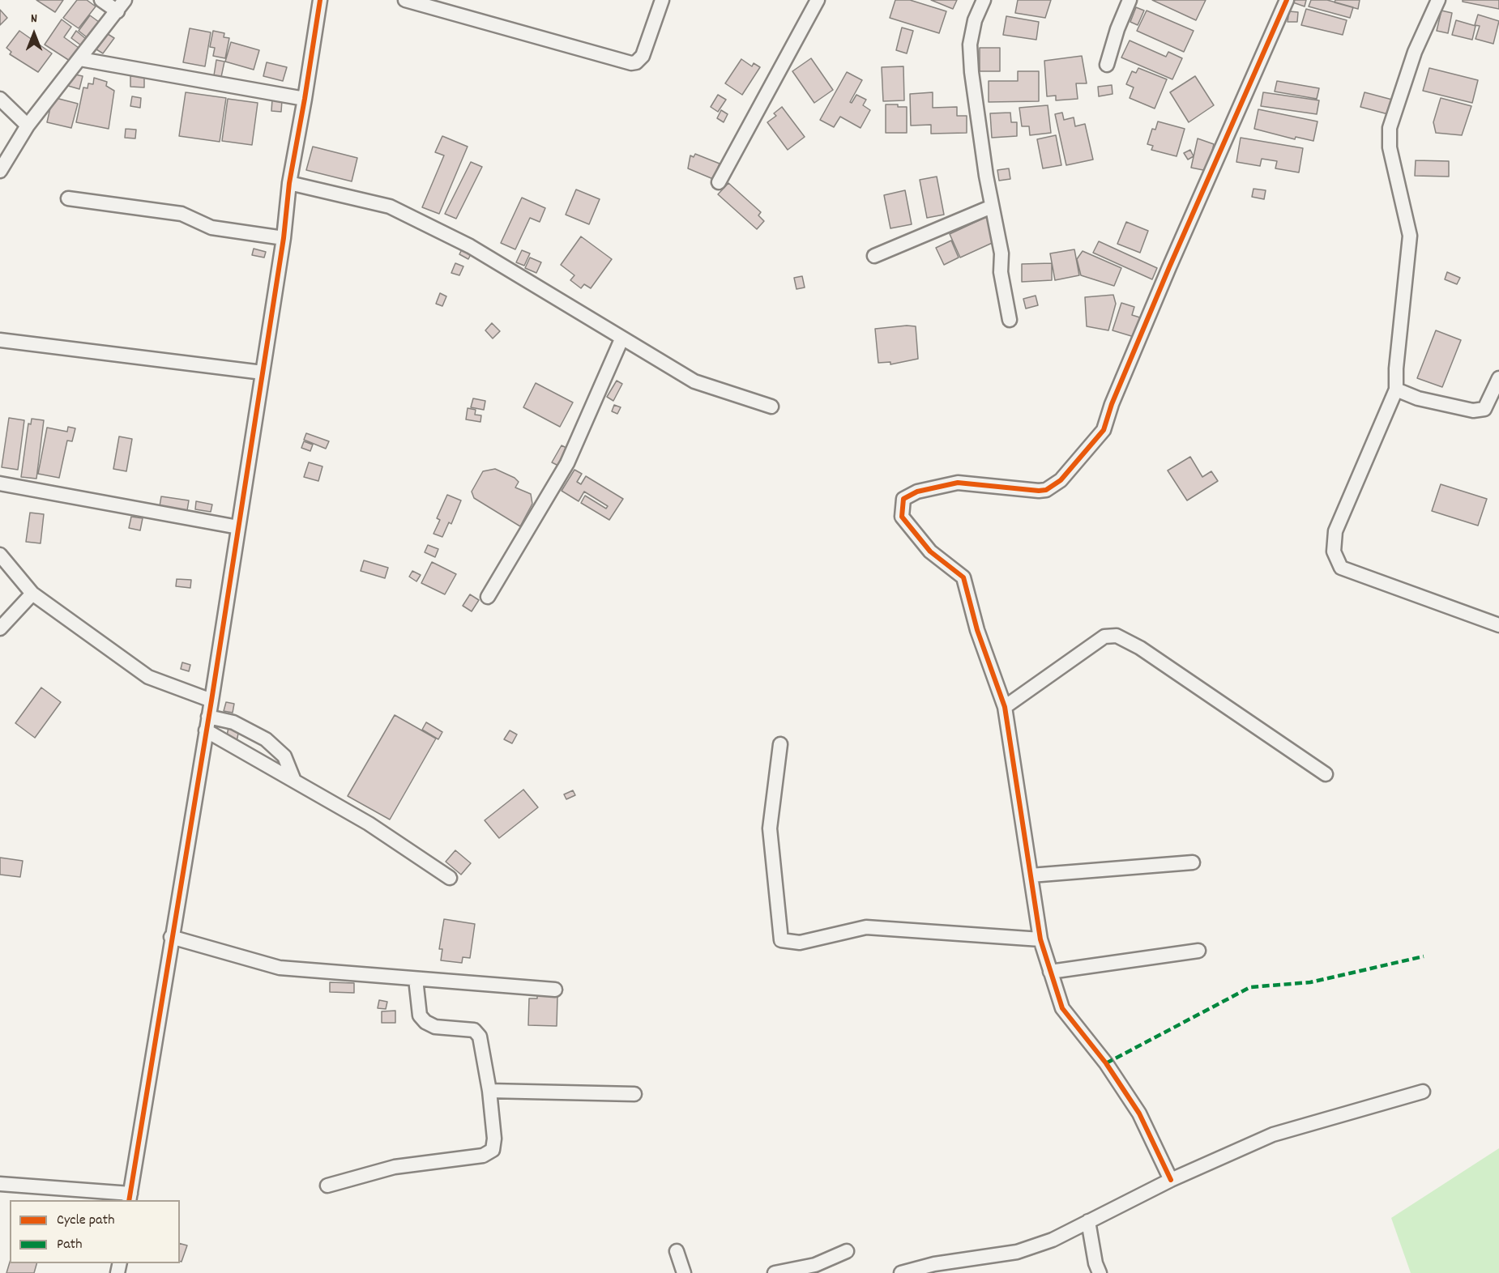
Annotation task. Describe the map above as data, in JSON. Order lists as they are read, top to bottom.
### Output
{
  "legend": ["Cycle path", "Path"],
  "north": "top"
}
